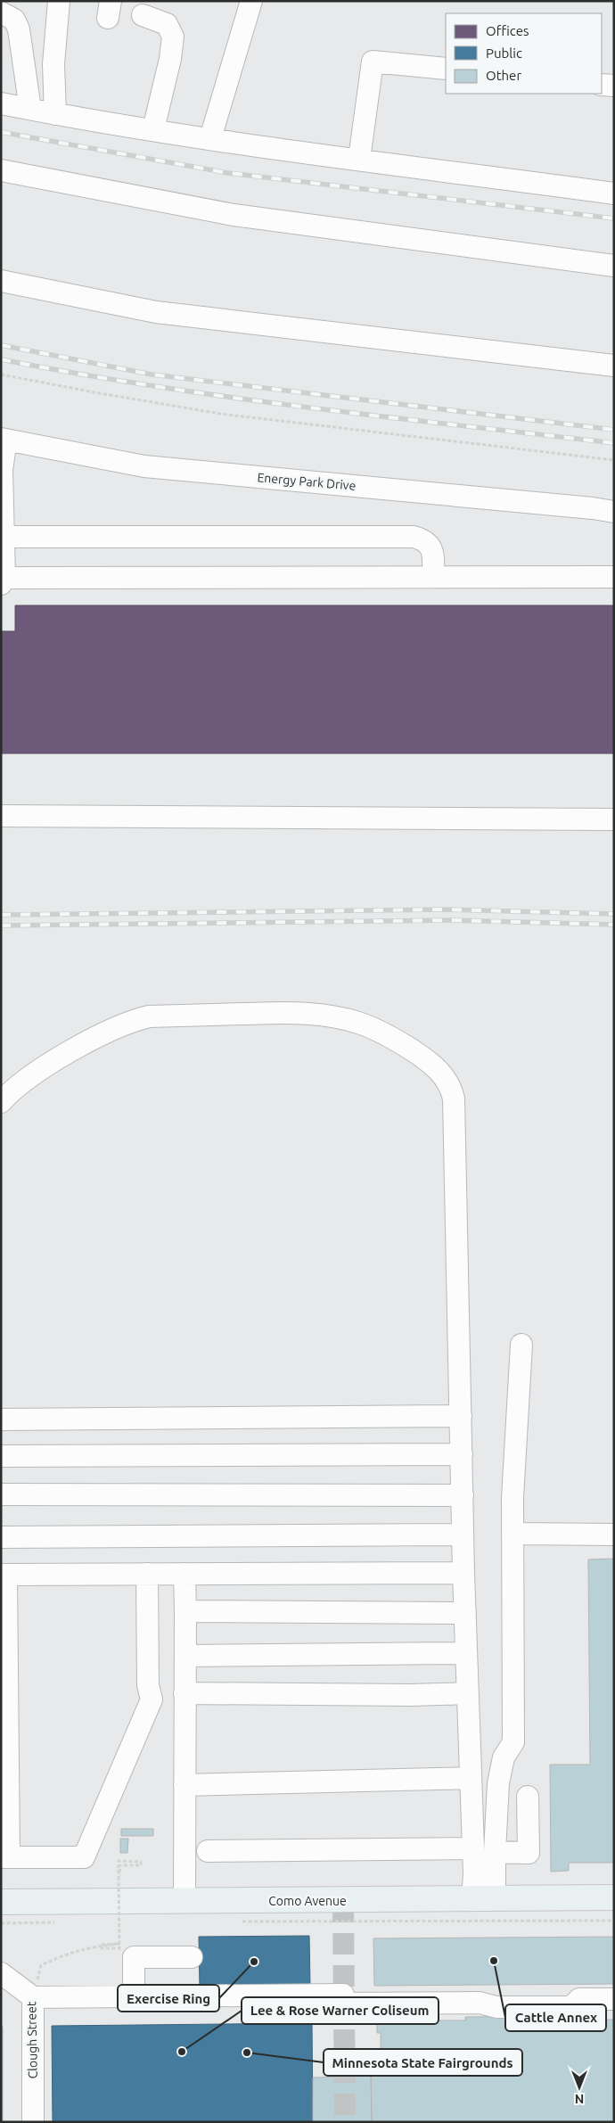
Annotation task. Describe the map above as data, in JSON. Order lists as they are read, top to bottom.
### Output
{
  "streets": {
    "main road": ["Como Avenue"],
    "street": ["Energy Park Drive", "Clough Street"]
  },
  "places": [
    "Cattle Annex",
    "Exercise Ring",
    "Lee & Rose Warner Coliseum",
    "Minnesota State Fairgrounds"
  ],
  "legend": ["Offices", "Public", "Other"],
  "north": "bottom"
}
